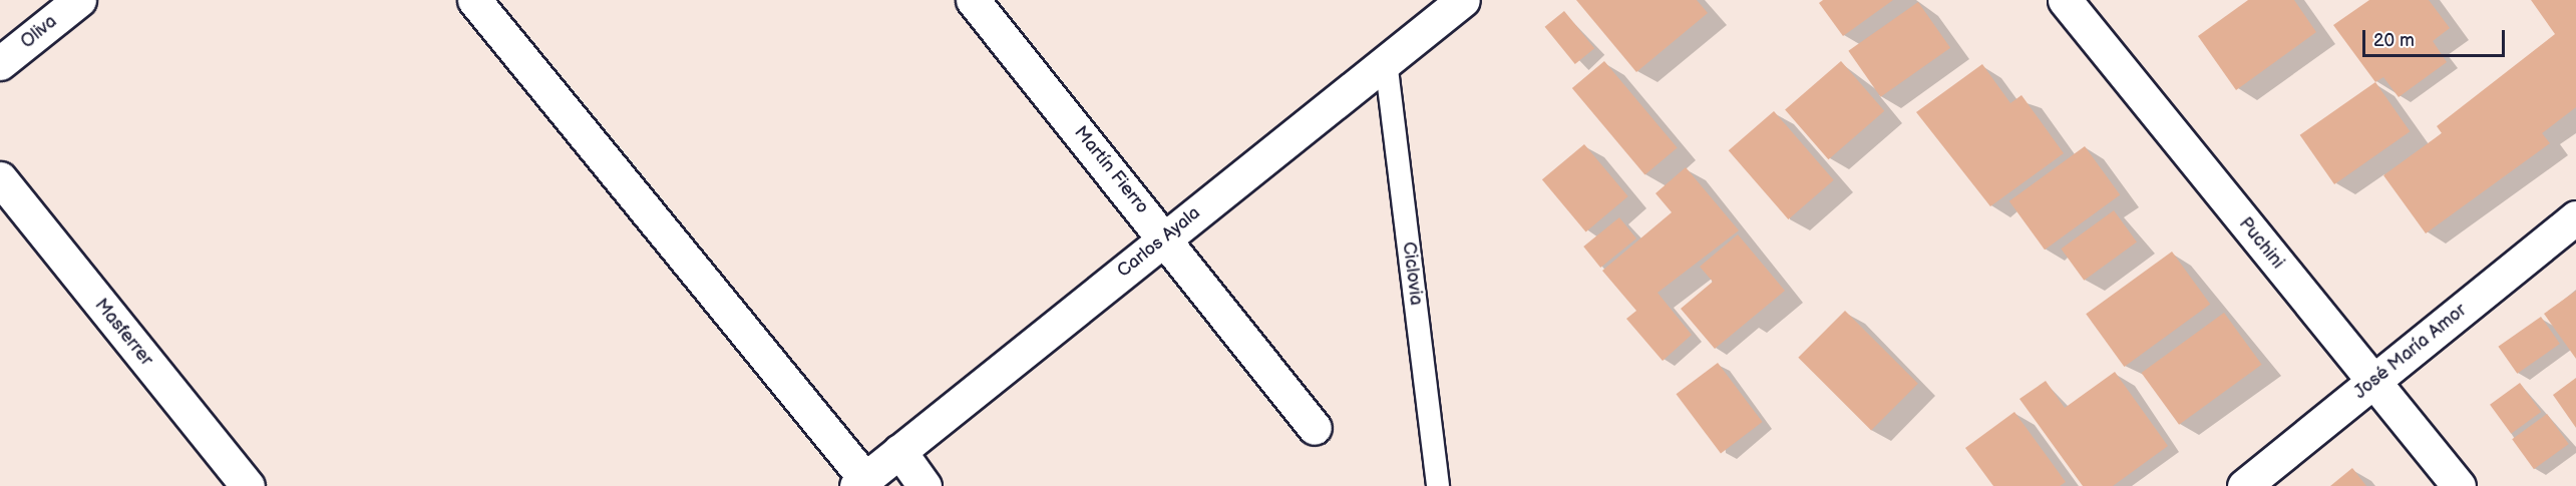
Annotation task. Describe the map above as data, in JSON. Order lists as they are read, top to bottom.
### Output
{
  "streets": {
    "street": [
      "Oliva",
      "Martín Fierro",
      "Carlos Ayala",
      "Puchini",
      "Masferrer",
      "José María Amor"
    ],
    "lane": ["Ciclovia"]
  },
  "crossings": [
    ["Martín Fierro", "Carlos Ayala"],
    ["Carlos Ayala", "Ciclovia"],
    ["Puchini", "José María Amor"]
  ],
  "scale_bar": "20 m"
}
